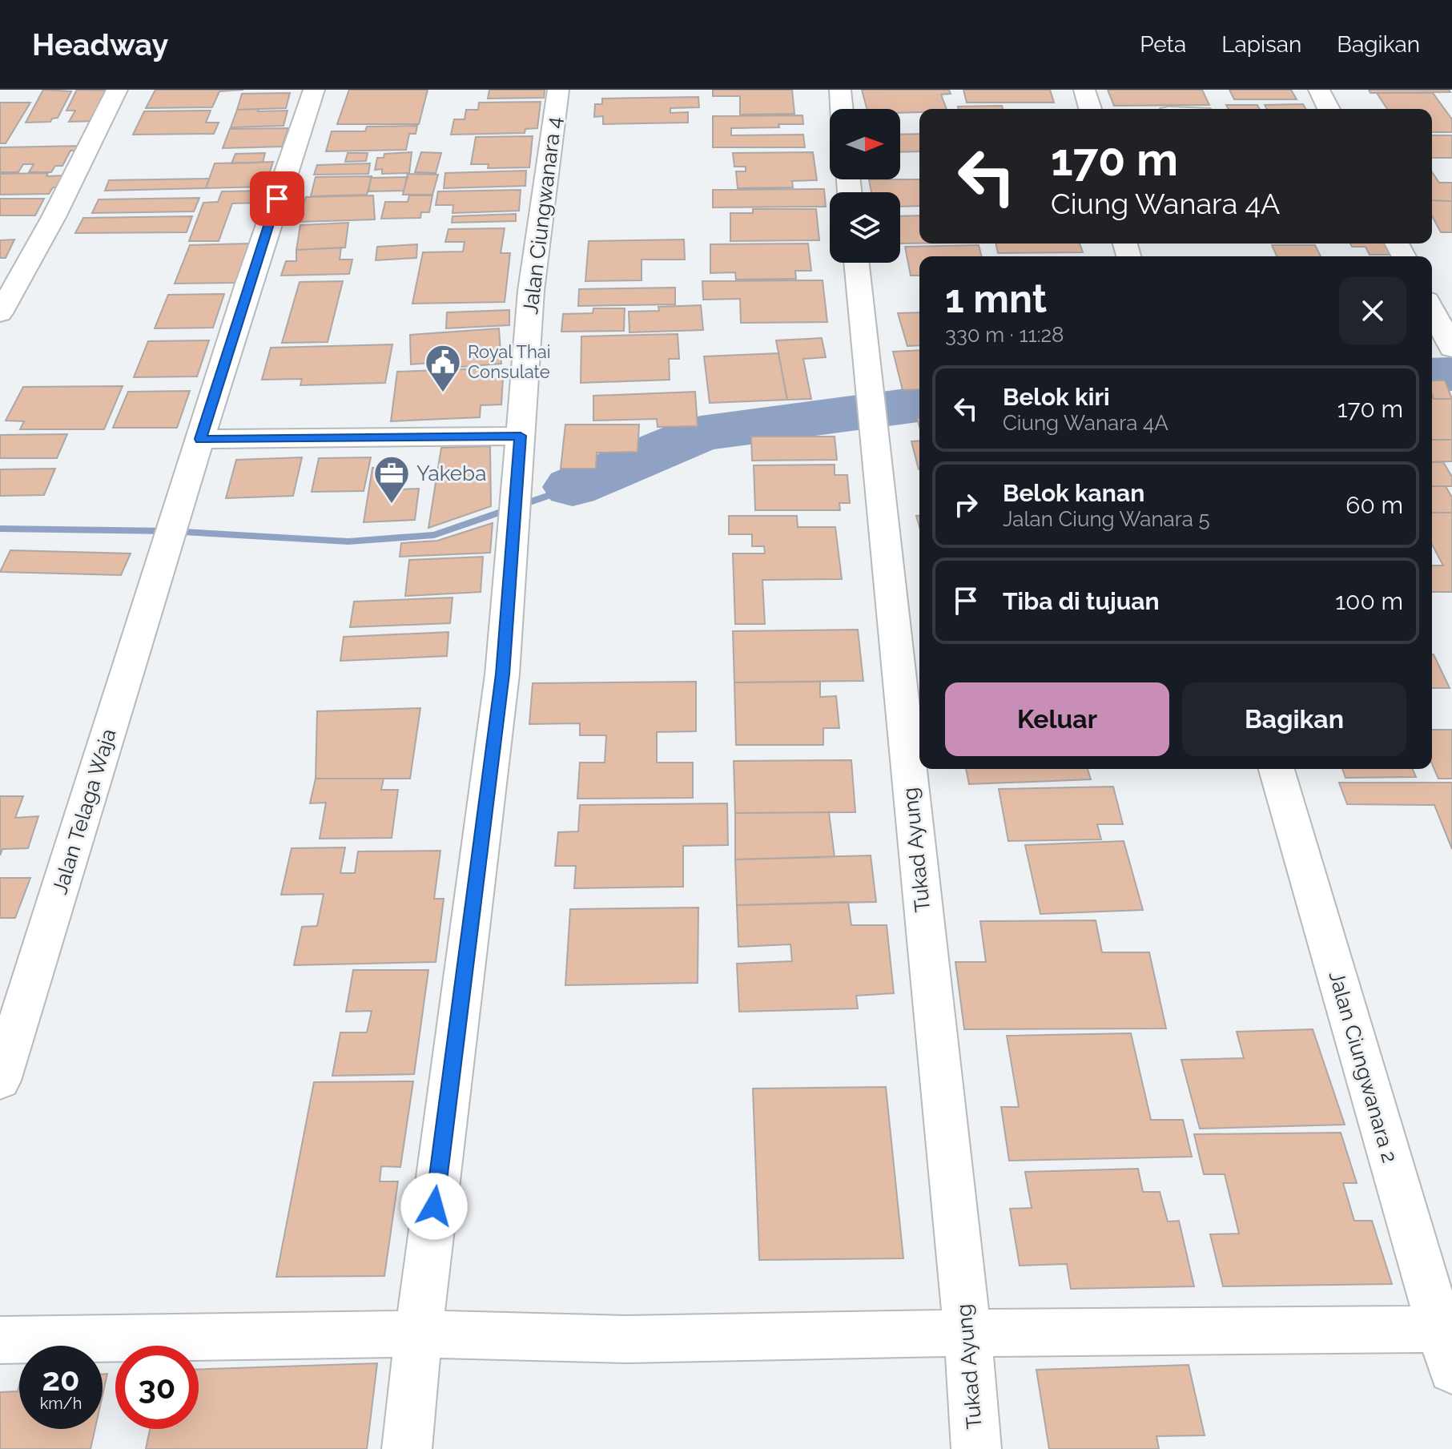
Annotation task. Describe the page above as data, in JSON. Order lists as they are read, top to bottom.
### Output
{
  "streets": {
    "street": [
      "Jalan Ciungwanara 4",
      "Jalan Telaga Waja",
      "Tukad Ayung",
      "Jalan Ciungwanara 2"
    ]
  },
  "places": {
    "public building": ["Royal Thai Consulate"],
    "office": ["Yakeba"]
  },
  "north": "right",
  "page": {
    "header": "Headway",
    "nav": ["Peta", "Lapisan", "Bagikan"],
    "turn": ["170 m", "Ciung Wanara 4A"],
    "heading": ["1 mnt", "330 m · 11:28"],
    "list": [
      {
        "name": "Belok kiri",
        "note": "Ciung Wanara 4A",
        "value": "170 m"
      },
      {
        "name": "Belok kanan",
        "note": "Jalan Ciung Wanara 5",
        "value": "60 m"
      },
      {
        "name": "Tiba di tujuan",
        "value": "100 m"
      }
    ],
    "buttons": ["Keluar", "Bagikan"],
    "speed": "20 km/h",
    "limit": "30"
  }
}
